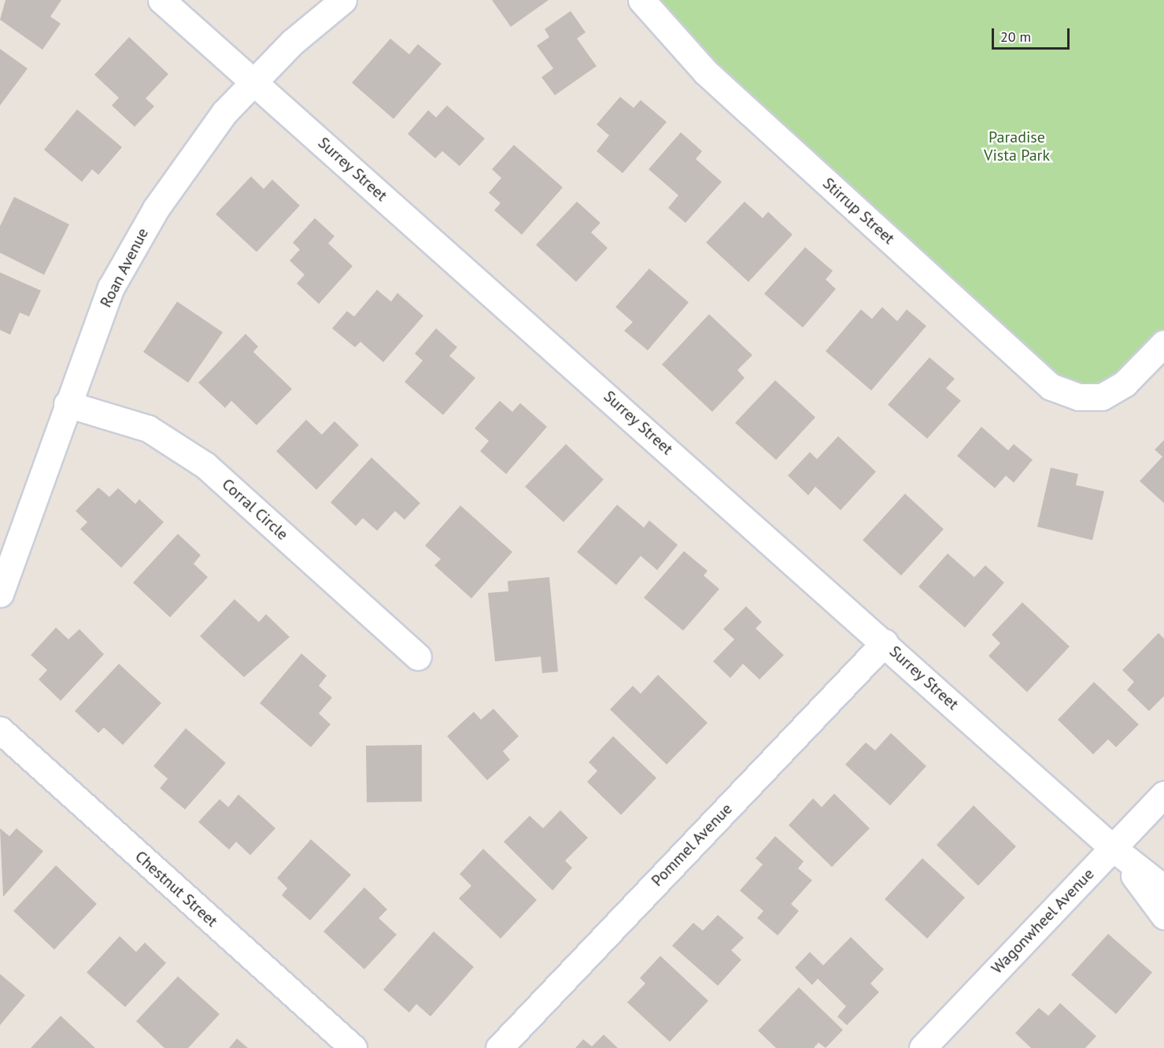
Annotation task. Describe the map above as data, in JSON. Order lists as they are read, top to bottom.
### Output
{
  "streets": {
    "street": [
      "Surrey Street",
      "Stirrup Street",
      "Roan Avenue",
      "Corral Circle",
      "Pommel Avenue",
      "Chestnut Street",
      "Wagonwheel Avenue"
    ]
  },
  "crossings": [
    ["Surrey Street", "Roan Avenue"],
    ["Surrey Street", "Pommel Avenue"],
    ["Surrey Street", "Wagonwheel Avenue"],
    ["Roan Avenue", "Corral Circle"]
  ],
  "parks": ["Paradise Vista Park"],
  "scale_bar": "20 m"
}
